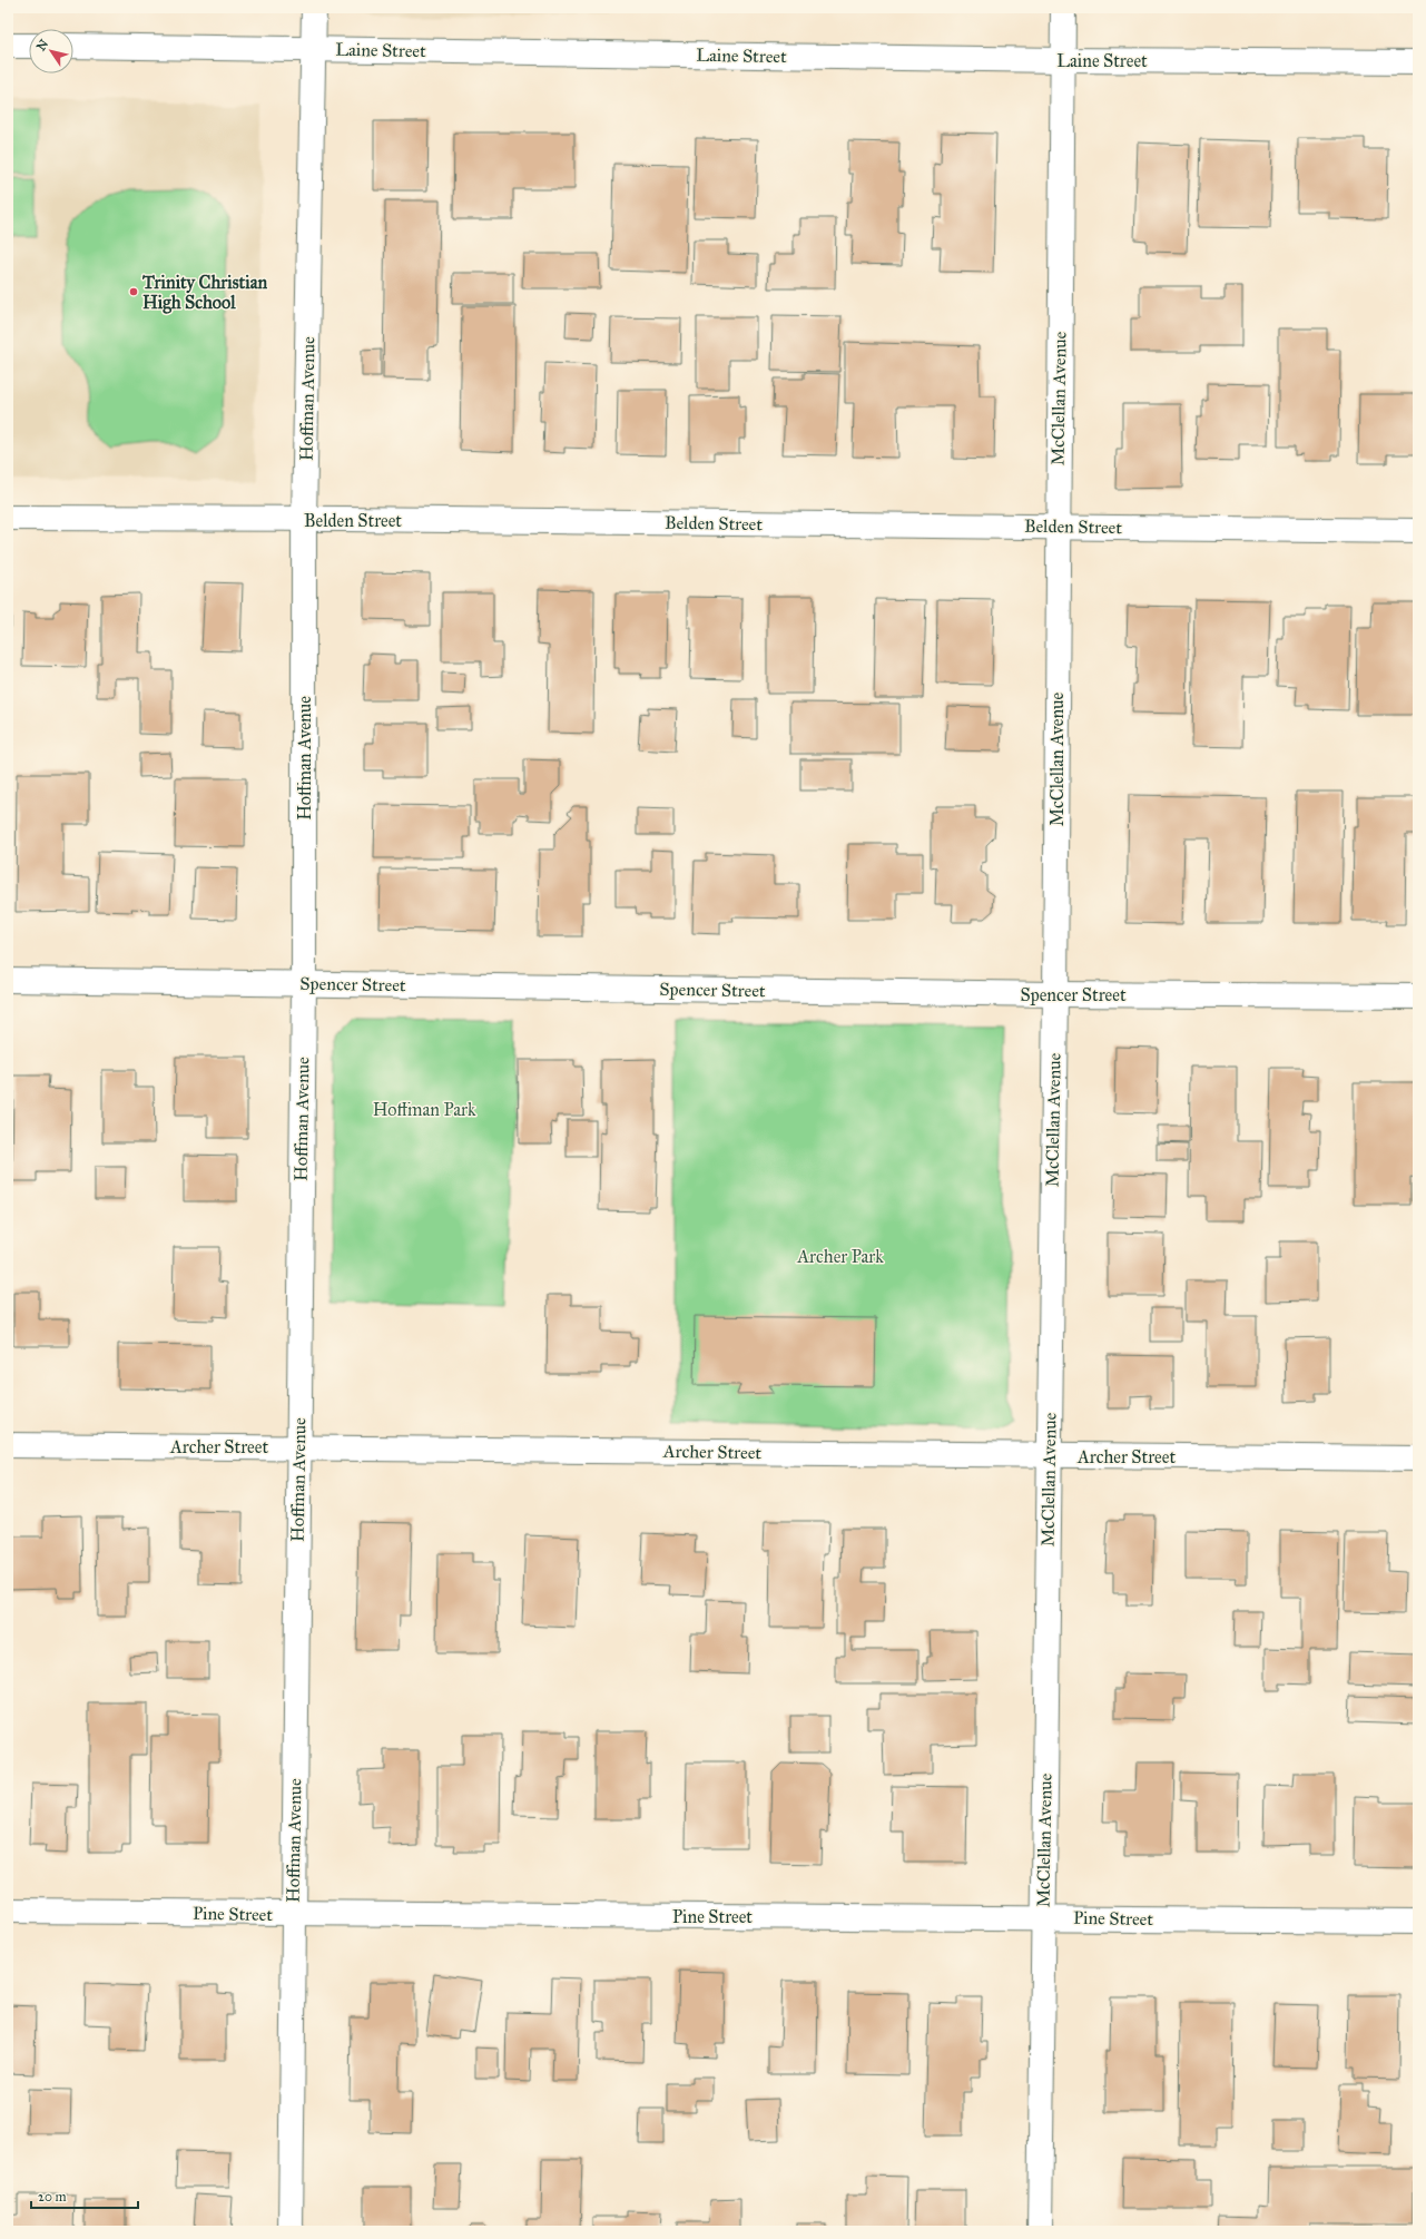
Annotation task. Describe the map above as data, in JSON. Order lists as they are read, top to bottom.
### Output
{
  "streets": {
    "street": [
      "Laine Street",
      "Hoffman Avenue",
      "McClellan Avenue",
      "Belden Street",
      "Spencer Street",
      "Archer Street",
      "Pine Street"
    ]
  },
  "crossings": [
    ["Laine Street", "Hoffman Avenue"],
    ["Laine Street", "McClellan Avenue"],
    ["Hoffman Avenue", "Belden Street"],
    ["Hoffman Avenue", "Spencer Street"],
    ["Hoffman Avenue", "Archer Street"],
    ["Hoffman Avenue", "Pine Street"],
    ["McClellan Avenue", "Belden Street"],
    ["McClellan Avenue", "Spencer Street"],
    ["McClellan Avenue", "Archer Street"],
    ["McClellan Avenue", "Pine Street"]
  ],
  "parks": ["Hoffman Park", "Archer Park"],
  "places": ["Trinity Christian High School"],
  "scale_bar": "20 m",
  "north": "top left"
}
